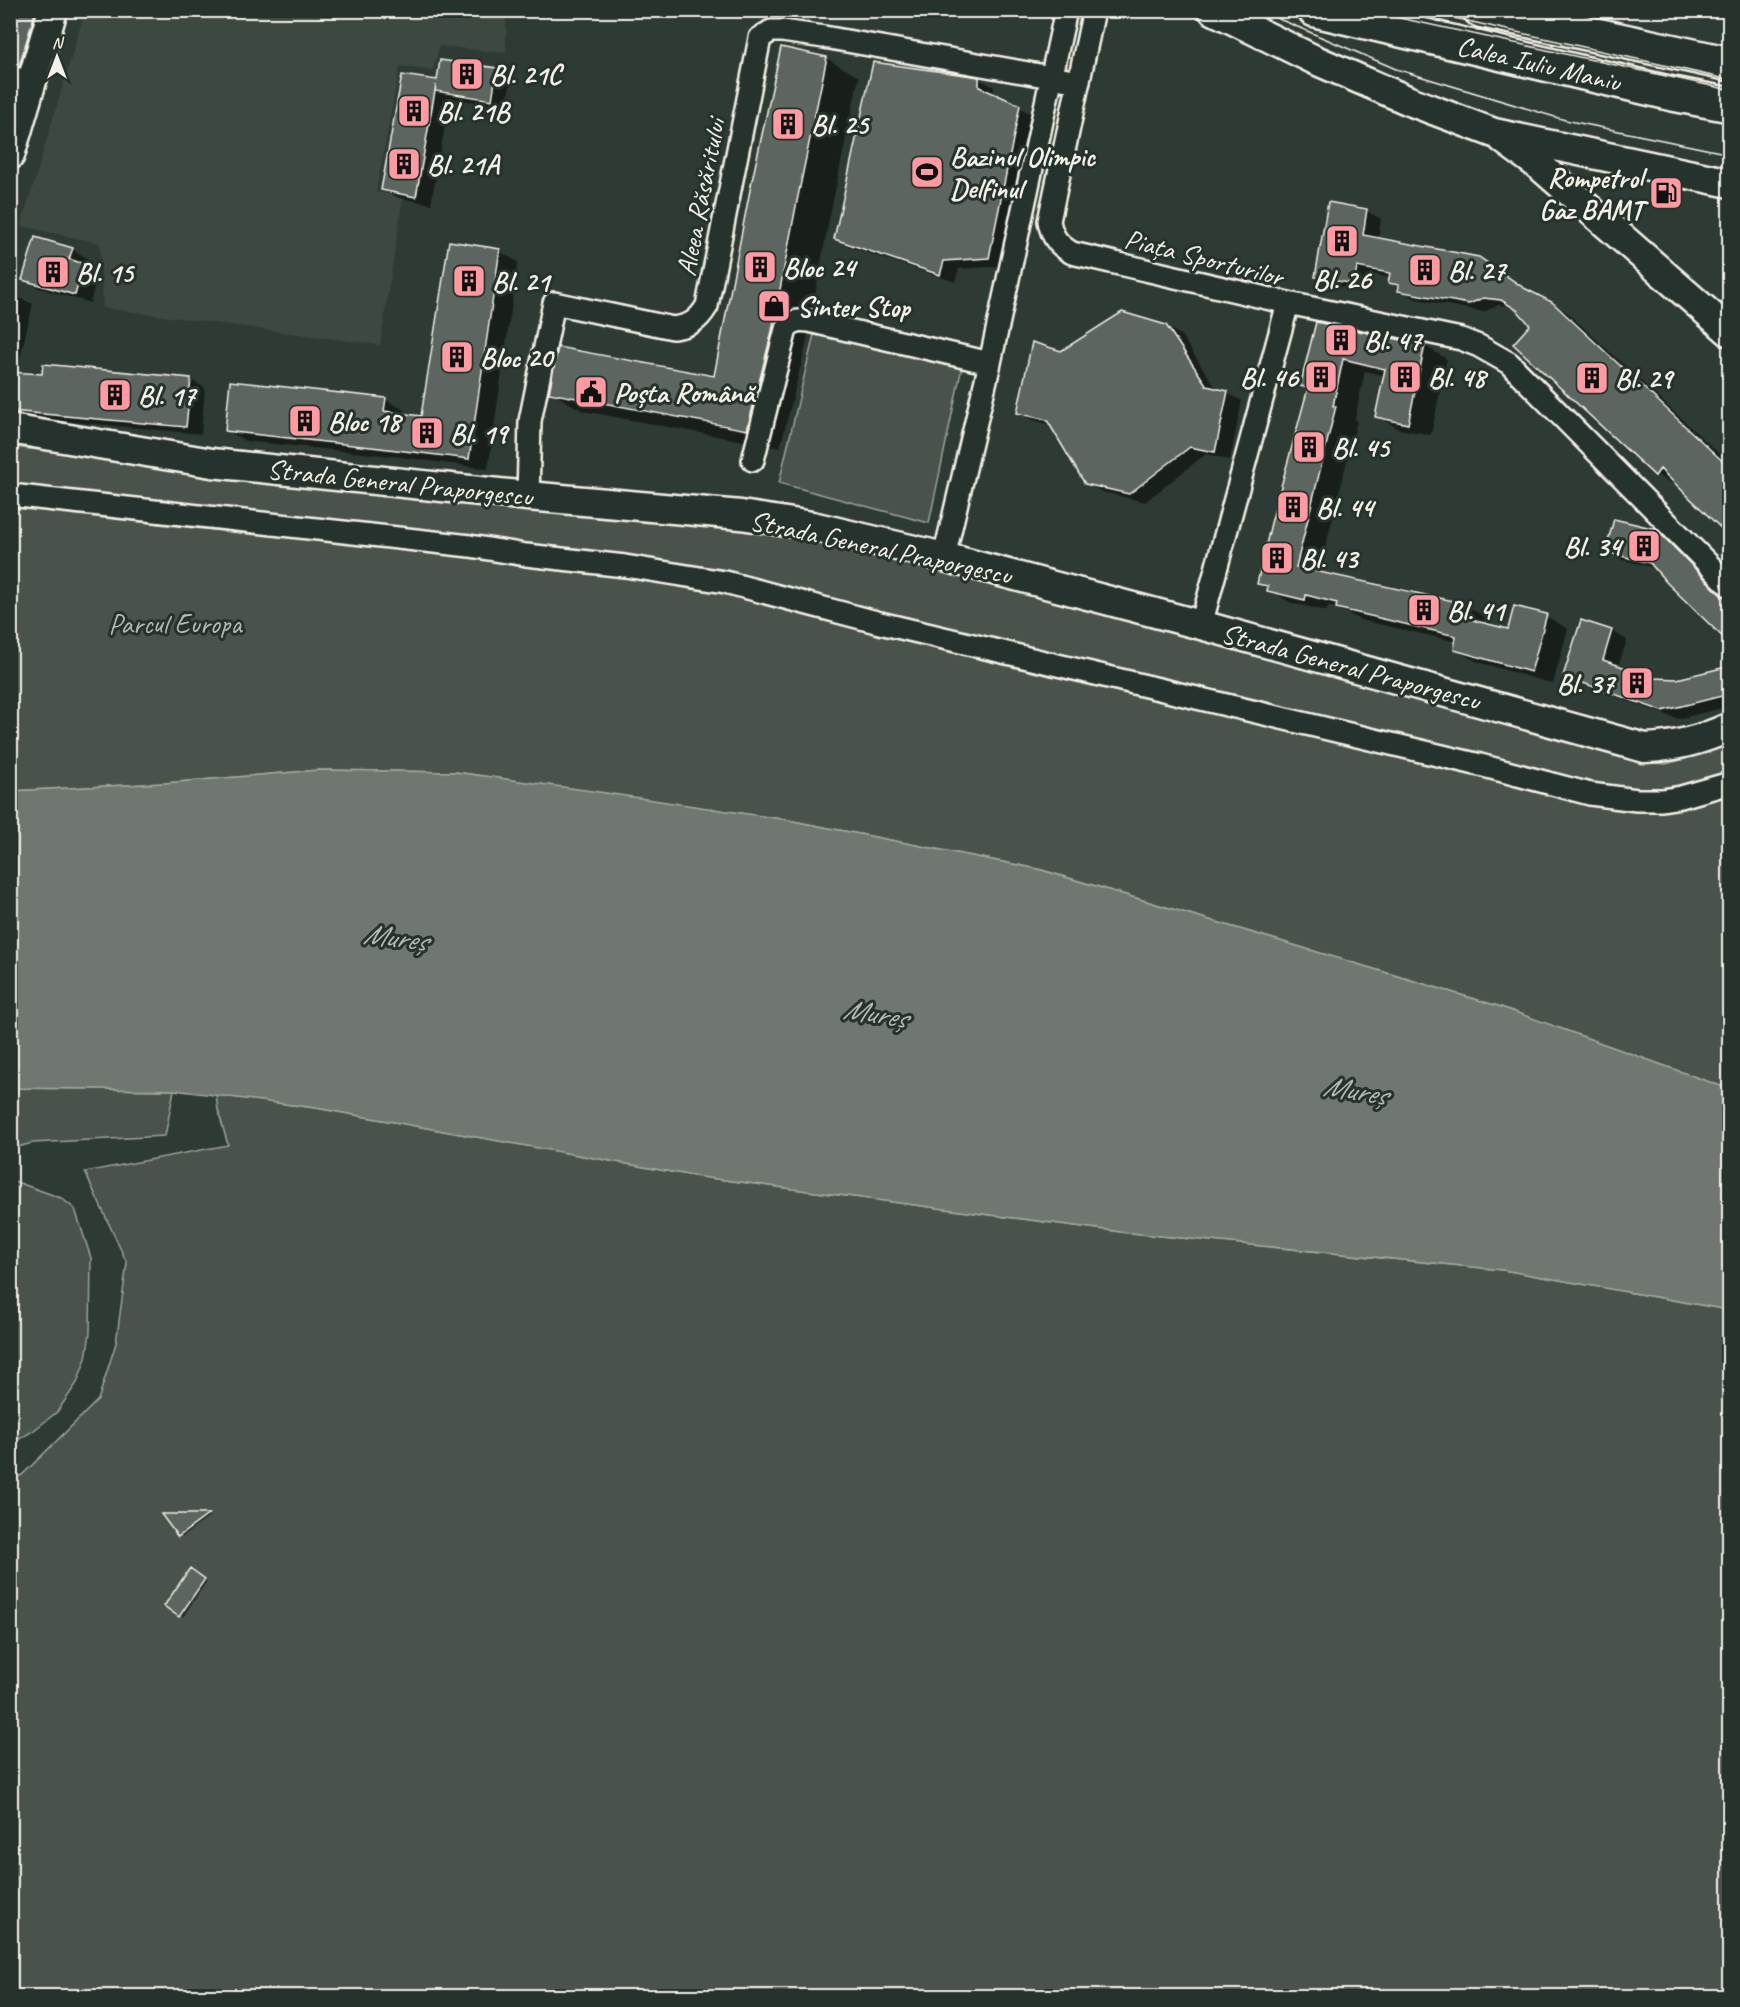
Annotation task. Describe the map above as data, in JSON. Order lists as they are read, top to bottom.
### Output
{
  "streets": {
    "main road": ["Calea Iuliu Maniu"],
    "street": ["Aleea Răsăritului", "Piața Sporturilor", "Strada General Praporgescu"]
  },
  "crossings": [
    ["Aleea Răsăritului", "Strada General Praporgescu"],
    ["Piața Sporturilor", "Strada General Praporgescu"]
  ],
  "water": ["Mureș"],
  "parks": ["Parcul Europa"],
  "places": {
    "building": [
      "Bl. 21C",
      "Bl. 21B",
      "Bl. 25",
      "Bl. 21A",
      "Bl. 26",
      "Bloc 24",
      "Bl. 27",
      "Bl. 15",
      "Bl. 21",
      "Bl. 47",
      "Bloc 20",
      "Bl. 46",
      "Bl. 48",
      "Bl. 29",
      "Bl. 17",
      "Bloc 18",
      "Bl. 19",
      "Bl. 45",
      "Bl. 44",
      "Bl. 34",
      "Bl. 43",
      "Bl. 41",
      "Bl. 37"
    ],
    "sports": ["Bazinul Olimpic Delfinul"],
    "fuel station": ["Rompetrol Gaz BAMT"],
    "shop": ["Sinter Stop"],
    "public building": ["Poșta Română"]
  },
  "north": "top"
}
